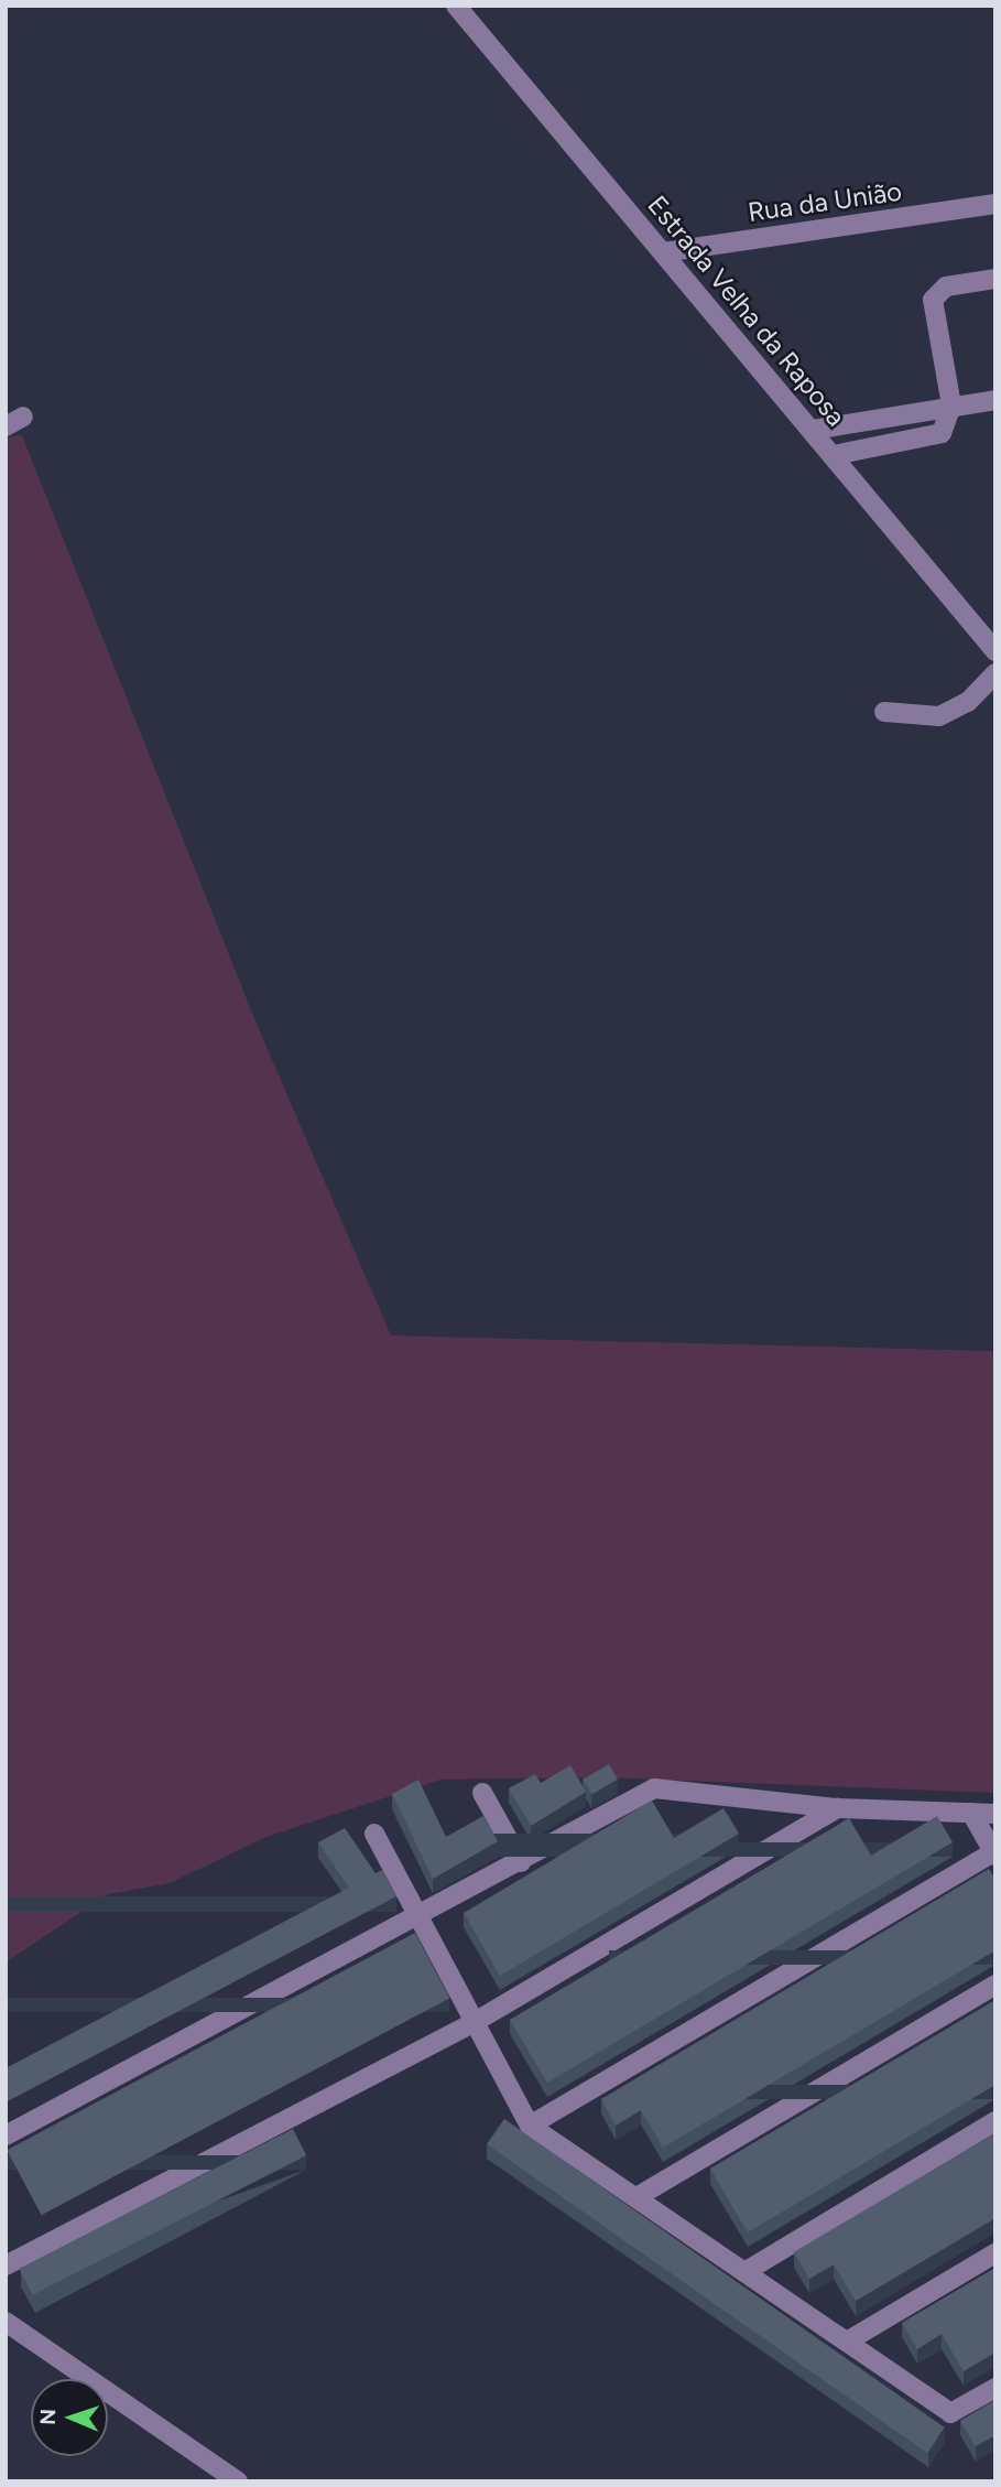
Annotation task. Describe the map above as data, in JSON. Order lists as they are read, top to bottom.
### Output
{
  "streets": {
    "street": ["Rua da União", "Estrada Velha da Raposa"]
  },
  "crossings": [
    ["Rua da União", "Estrada Velha da Raposa"]
  ],
  "north": "left"
}
